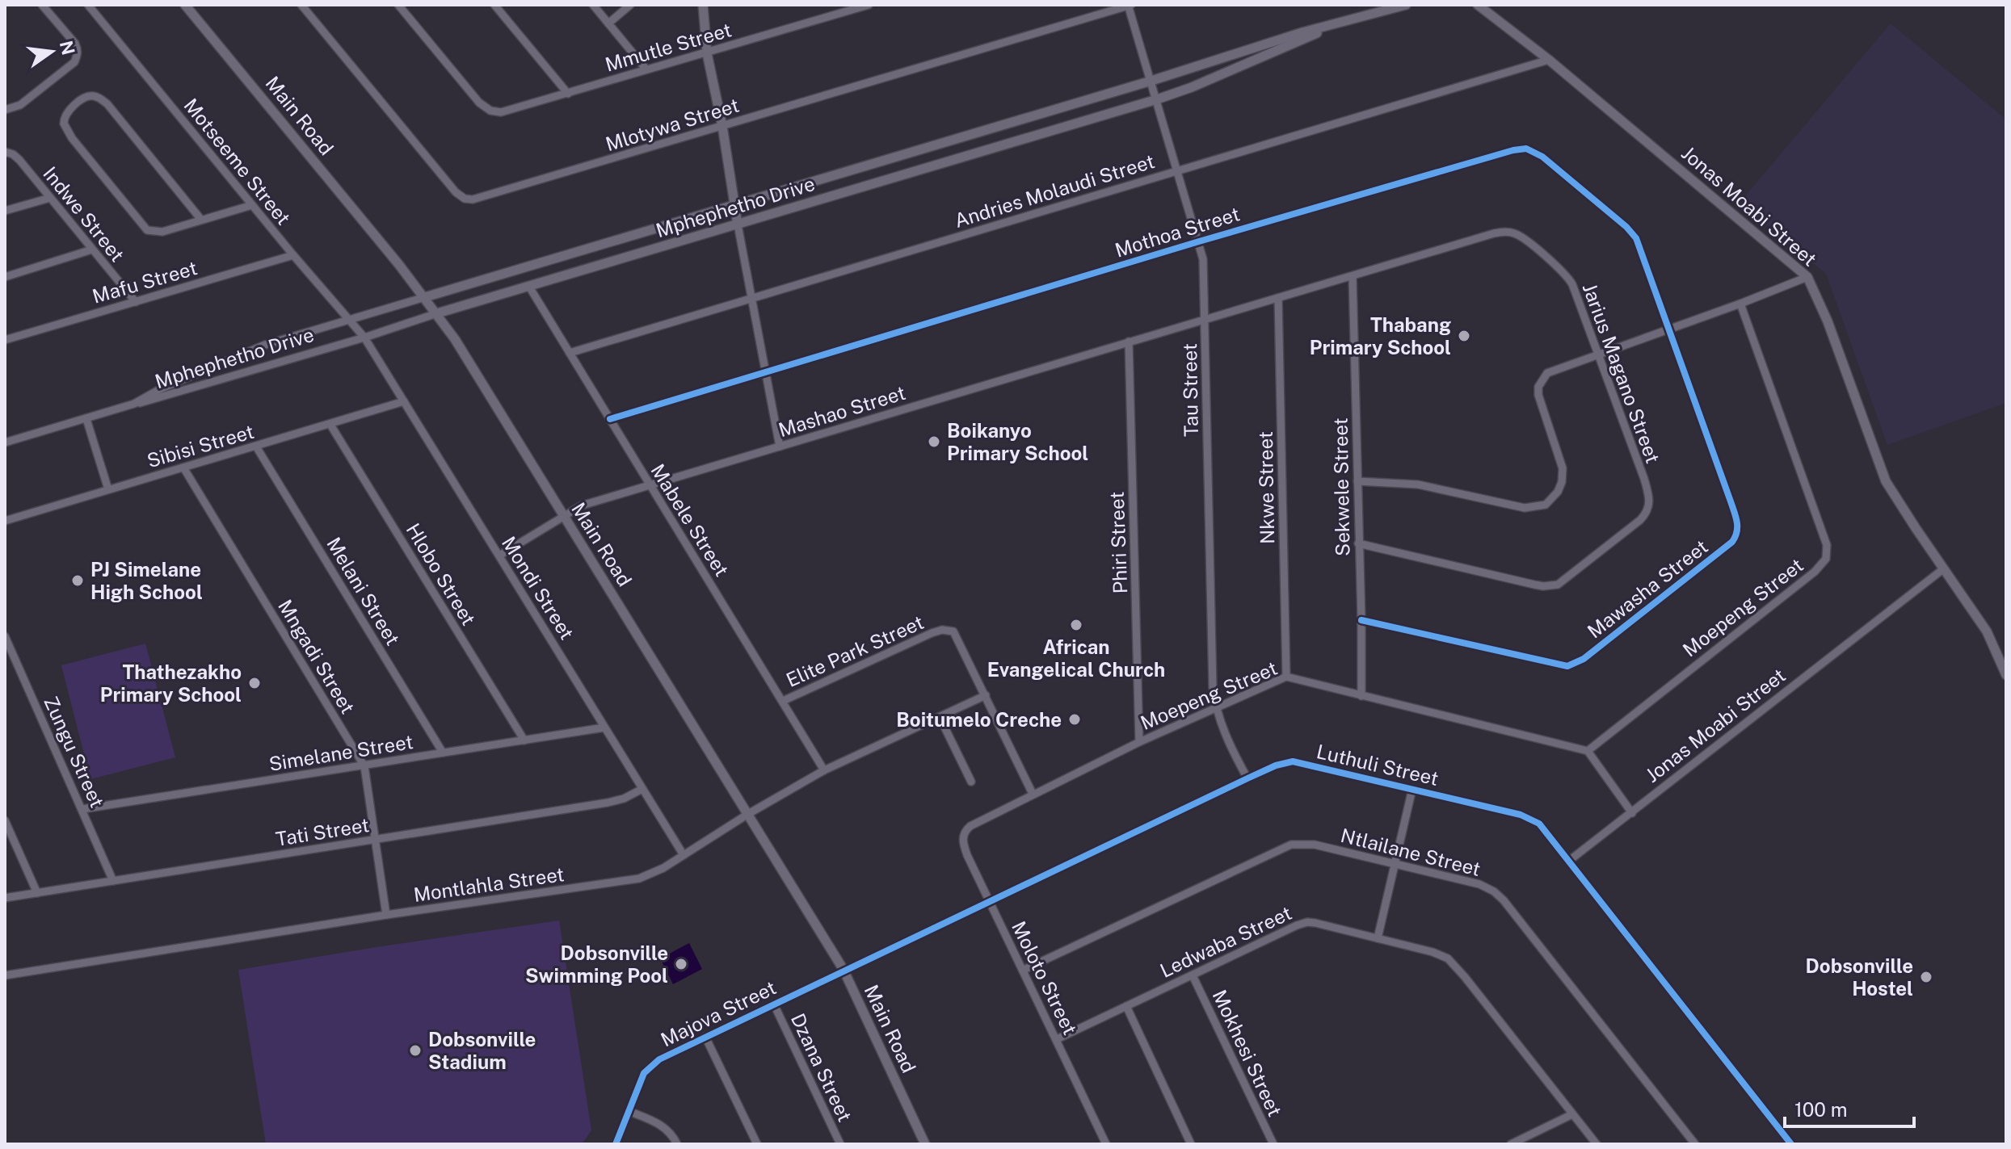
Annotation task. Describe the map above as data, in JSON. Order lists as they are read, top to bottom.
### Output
{
  "streets": {
    "street": [
      "Mmutle Street",
      "Main Road",
      "Mlotywa Street",
      "Motseeme Street",
      "Andries Molaudi Street",
      "Jonas Moabi Street",
      "Mphephetho Drive",
      "Indwe Street",
      "Mothoa Street",
      "Mafu Street",
      "Jarius Magano Street",
      "Tau Street",
      "Mashao Street",
      "Sibisi Street",
      "Sekwele Street",
      "Nkwe Street",
      "Mabele Street",
      "Phiri Street",
      "Hlobo Street",
      "Mondi Street",
      "Mawasha Street",
      "Melani Street",
      "Moepeng Street",
      "Elite Park Street",
      "Mngadi Street",
      "Zungu Street",
      "Simelane Street",
      "Luthuli Street",
      "Tati Street",
      "Ntlailane Street",
      "Montlahla Street",
      "Ledwaba Street",
      "Moloto Street",
      "Majova Street",
      "Mokhesi Street",
      "Dzana Street"
    ]
  },
  "crossings": [
    ["Main Road", "Mphephetho Drive"],
    ["Main Road", "Mashao Street"],
    ["Main Road", "Luthuli Street"],
    ["Main Road", "Montlahla Street"],
    ["Main Road", "Majova Street"],
    ["Mlotywa Street", "Tau Street"],
    ["Motseeme Street", "Mphephetho Drive"],
    ["Motseeme Street", "Mafu Street"],
    ["Motseeme Street", "Mondi Street"],
    ["Andries Molaudi Street", "Jonas Moabi Street"],
    ["Andries Molaudi Street", "Tau Street"],
    ["Andries Molaudi Street", "Mabele Street"],
    ["Jonas Moabi Street", "Luthuli Street"],
    ["Mphephetho Drive", "Tau Street"],
    ["Mphephetho Drive", "Mabele Street"],
    ["Mphephetho Drive", "Mondi Street"],
    ["Indwe Street", "Mafu Street"],
    ["Mothoa Street", "Tau Street"],
    ["Mothoa Street", "Mabele Street"],
    ["Mothoa Street", "Mawasha Street"],
    ["Jarius Magano Street", "Tau Street"],
    ["Jarius Magano Street", "Mashao Street"],
    ["Jarius Magano Street", "Sekwele Street"],
    ["Jarius Magano Street", "Nkwe Street"],
    ["Tau Street", "Mashao Street"],
    ["Tau Street", "Moepeng Street"],
    ["Tau Street", "Luthuli Street"],
    ["Mashao Street", "Mabele Street"],
    ["Mashao Street", "Phiri Street"],
    ["Mashao Street", "Mondi Street"],
    ["Sibisi Street", "Hlobo Street"],
    ["Sibisi Street", "Mondi Street"],
    ["Sibisi Street", "Melani Street"],
    ["Sibisi Street", "Mngadi Street"],
    ["Sekwele Street", "Mawasha Street"],
    ["Sekwele Street", "Moepeng Street"],
    ["Nkwe Street", "Moepeng Street"],
    ["Mabele Street", "Elite Park Street"],
    ["Mabele Street", "Montlahla Street"],
    ["Phiri Street", "Moepeng Street"],
    ["Hlobo Street", "Simelane Street"],
    ["Mondi Street", "Simelane Street"],
    ["Mondi Street", "Tati Street"],
    ["Mondi Street", "Montlahla Street"],
    ["Melani Street", "Simelane Street"],
    ["Moepeng Street", "Elite Park Street"],
    ["Moepeng Street", "Moloto Street"],
    ["Elite Park Street", "Montlahla Street"],
    ["Mngadi Street", "Simelane Street"],
    ["Mngadi Street", "Tati Street"],
    ["Mngadi Street", "Montlahla Street"],
    ["Zungu Street", "Simelane Street"],
    ["Zungu Street", "Tati Street"],
    ["Luthuli Street", "Moloto Street"],
    ["Luthuli Street", "Majova Street"],
    ["Ntlailane Street", "Moloto Street"],
    ["Ledwaba Street", "Moloto Street"],
    ["Ledwaba Street", "Mokhesi Street"],
    ["Majova Street", "Dzana Street"]
  ],
  "places": [
    "Thabang Primary School",
    "Boikanyo Primary School",
    "PJ Simelane High School",
    "African Evangelical Church",
    "Thathezakho Primary School",
    "Boitumelo Creche",
    "Dobsonville Swimming Pool",
    "Dobsonville Hostel",
    "Dobsonville Stadium"
  ],
  "scale_bar": "100 m",
  "north": "right"
}
